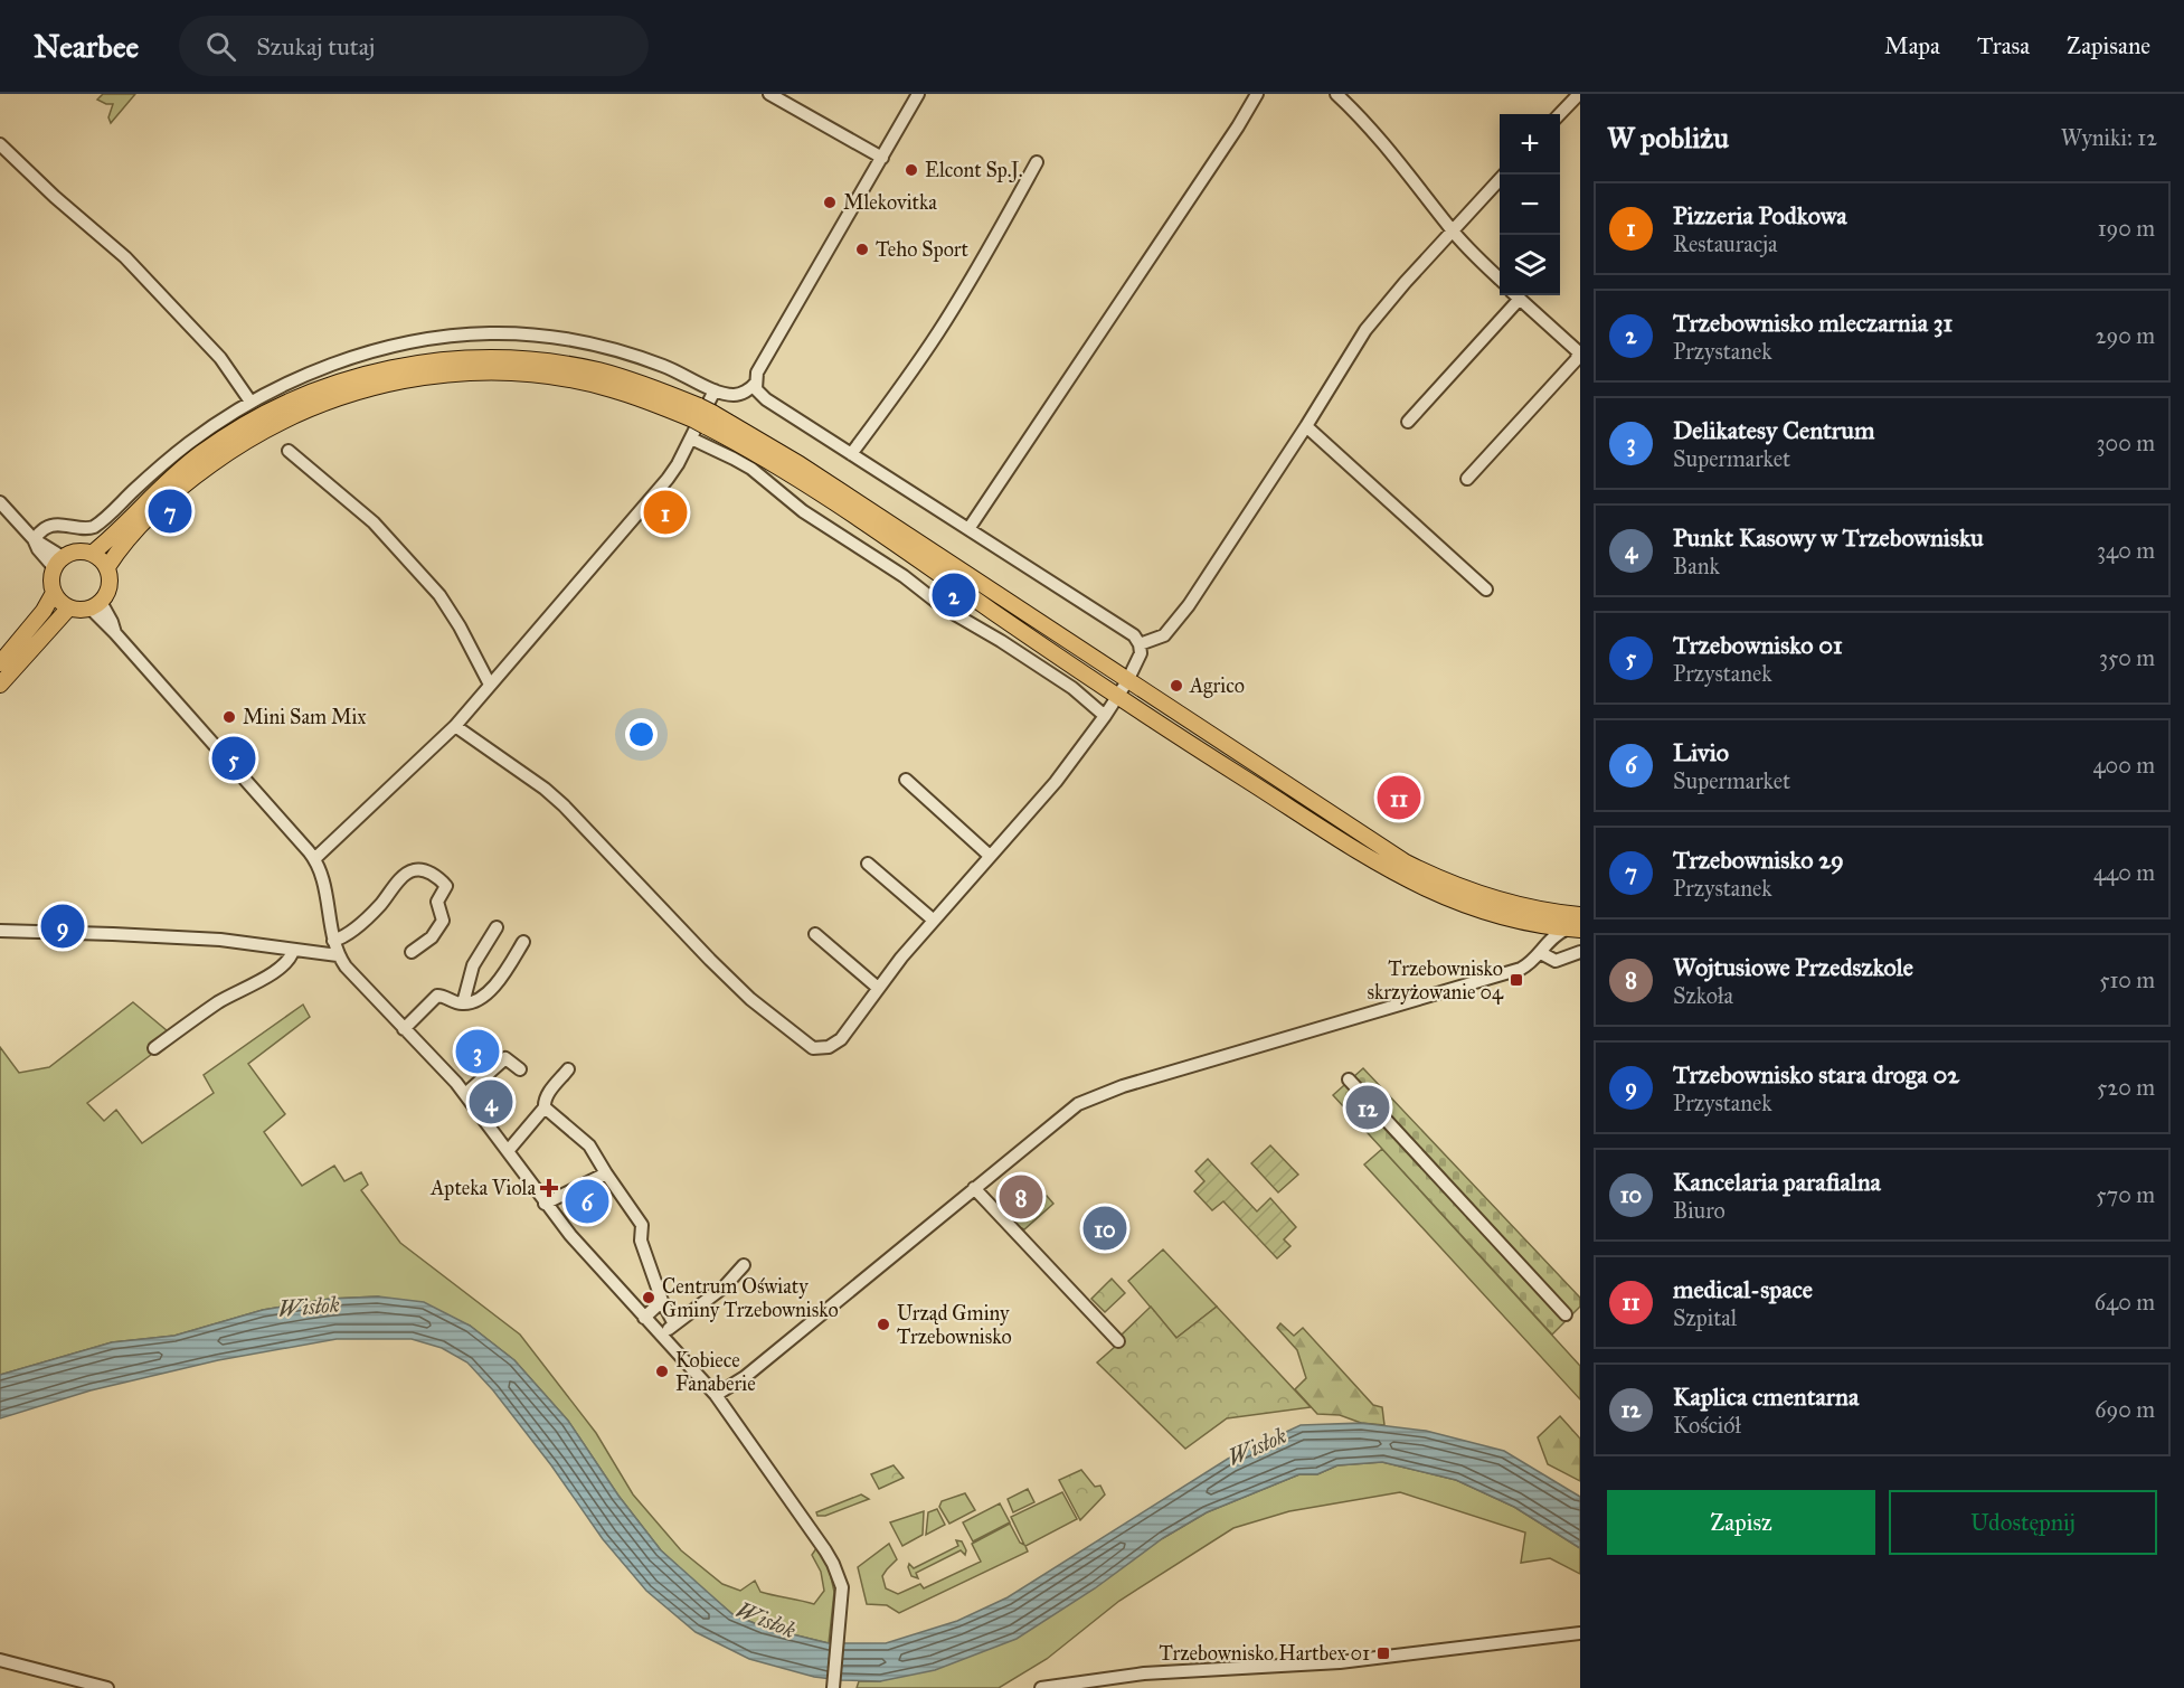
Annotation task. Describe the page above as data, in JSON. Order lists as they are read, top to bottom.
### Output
{
  "water": ["Wisłok"],
  "places": {
    "other": [
      "Elcont Sp.J.",
      "Mlekovitka",
      "Teho Sport",
      "Agrico",
      "Mini Sam Mix",
      "Centrum Oświaty Gminy Trzebownisko",
      "Urząd Gminy Trzebownisko",
      "Kobiece Fanaberie"
    ],
    "transit": ["Trzebownisko skrzyżowanie 04", "Trzebownisko Hartbex 01"],
    "health": ["Apteka Viola"]
  },
  "page": {
    "header": "Nearbee",
    "search": "Szukaj tutaj",
    "nav": ["Mapa", "Trasa", "Zapisane"],
    "heading": ["W pobliżu", "Wyniki: 12"],
    "map_buttons": ["+", "−"],
    "list": [
      {
        "mark": "1",
        "name": "Pizzeria Podkowa",
        "note": "Restauracja",
        "value": "190 m"
      },
      {
        "mark": "2",
        "name": "Trzebownisko mleczarnia 31",
        "note": "Przystanek",
        "value": "290 m"
      },
      {
        "mark": "3",
        "name": "Delikatesy Centrum",
        "note": "Supermarket",
        "value": "300 m"
      },
      {
        "mark": "4",
        "name": "Punkt Kasowy w Trzebownisku",
        "note": "Bank",
        "value": "340 m"
      },
      {
        "mark": "5",
        "name": "Trzebownisko 01",
        "note": "Przystanek",
        "value": "350 m"
      },
      {
        "mark": "6",
        "name": "Livio",
        "note": "Supermarket",
        "value": "400 m"
      },
      {
        "mark": "7",
        "name": "Trzebownisko 29",
        "note": "Przystanek",
        "value": "440 m"
      },
      {
        "mark": "8",
        "name": "Wojtusiowe Przedszkole",
        "note": "Szkoła",
        "value": "510 m"
      },
      {
        "mark": "9",
        "name": "Trzebownisko stara droga 02",
        "note": "Przystanek",
        "value": "520 m"
      },
      {
        "mark": "10",
        "name": "Kancelaria parafialna",
        "note": "Biuro",
        "value": "570 m"
      },
      {
        "mark": "11",
        "name": "medical-space",
        "note": "Szpital",
        "value": "640 m"
      },
      {
        "mark": "12",
        "name": "Kaplica cmentarna",
        "note": "Kościół",
        "value": "690 m"
      }
    ],
    "pins": [
      "7",
      "1",
      "2",
      "5",
      "11",
      "9",
      "3",
      "4",
      "12",
      "8",
      "6",
      "10"
    ],
    "buttons": ["Zapisz", "Udostępnij"]
  }
}
